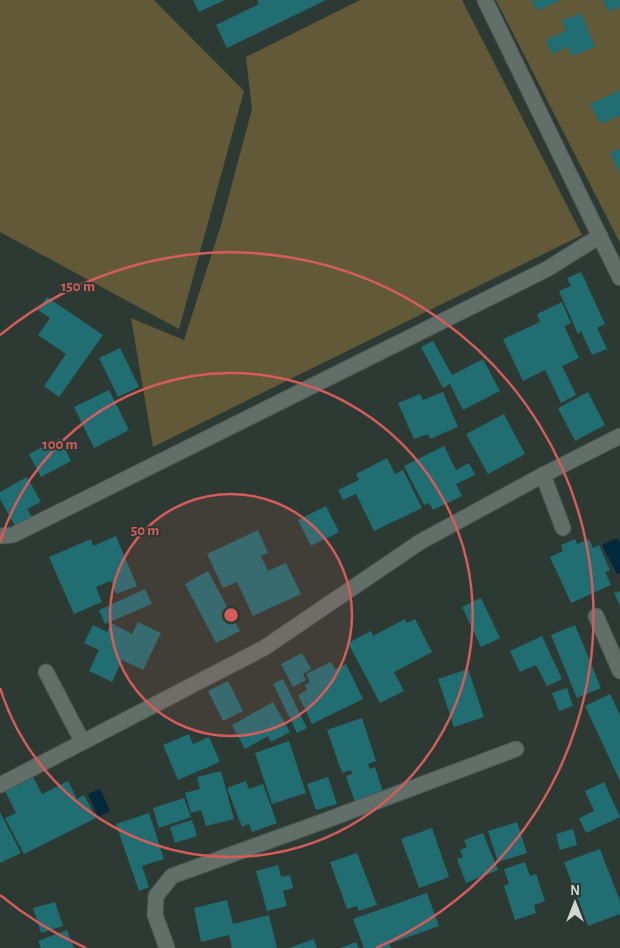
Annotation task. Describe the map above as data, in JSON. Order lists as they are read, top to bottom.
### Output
{
  "north": "top",
  "rings": ["150 m", "100 m", "50 m"]
}
